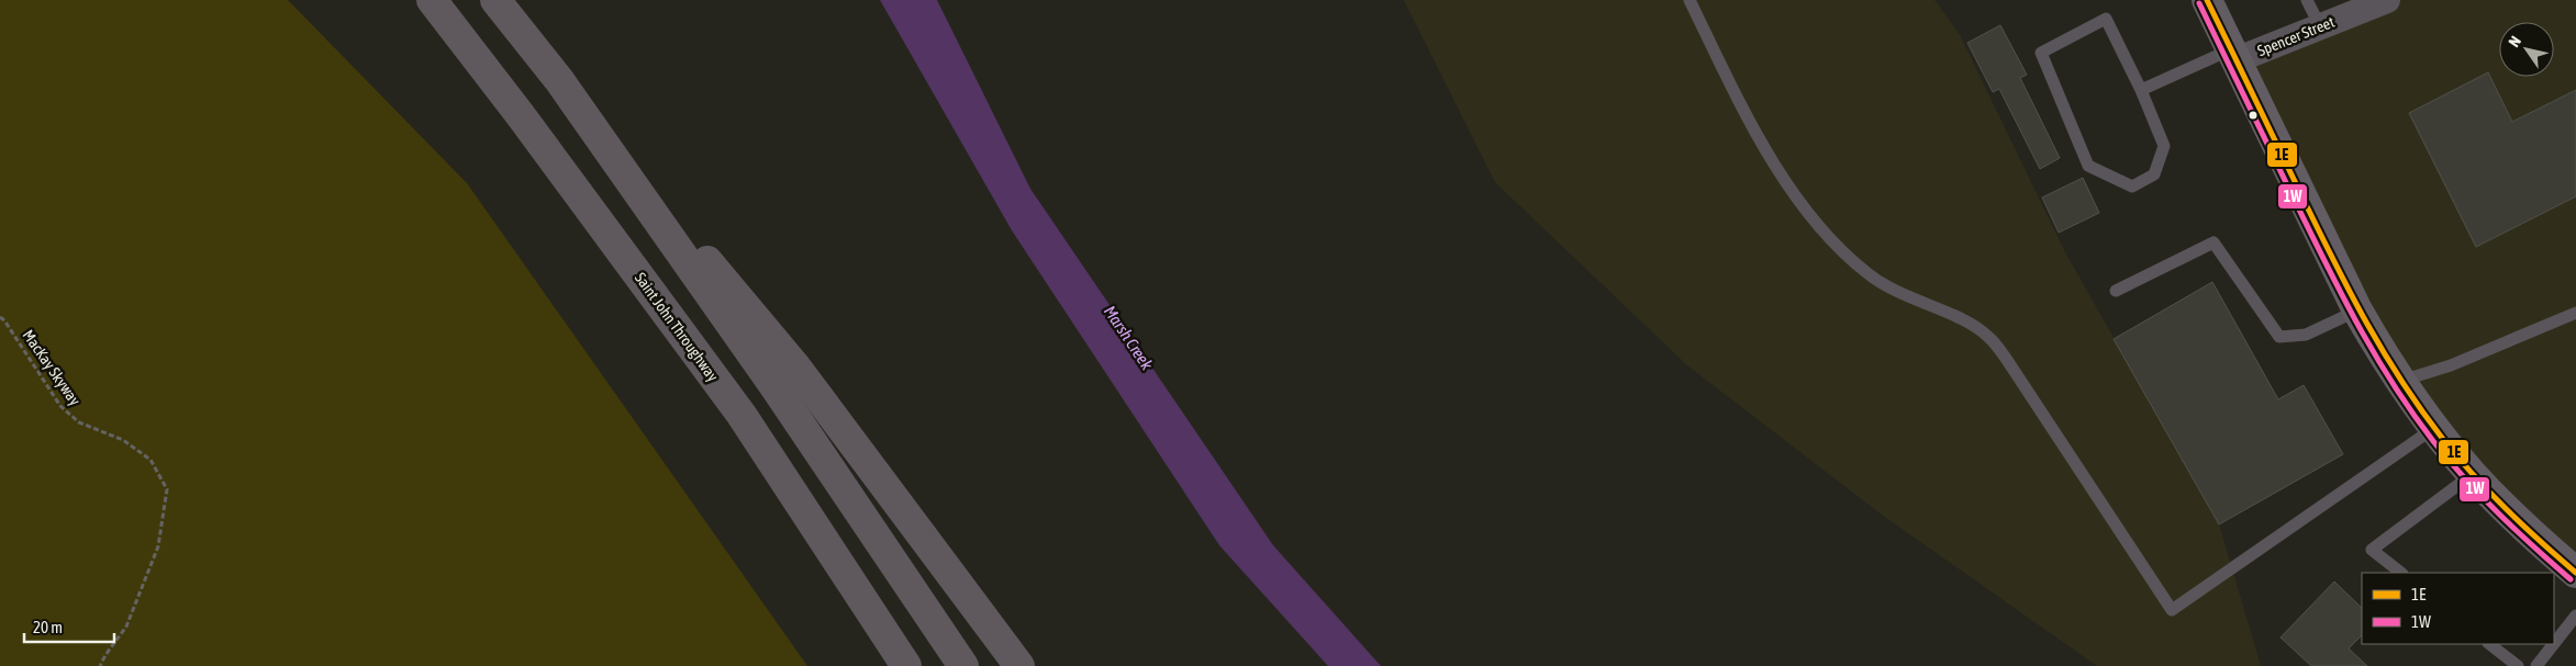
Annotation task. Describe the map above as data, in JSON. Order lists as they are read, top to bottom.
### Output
{
  "streets": {
    "highway": ["Saint John Throughway"],
    "street": ["Spencer Street"],
    "path": ["MacKay Skyway"]
  },
  "water": ["Marsh Creek"],
  "lines": ["transit line 1E", "transit line 1W"],
  "legend": ["1E", "1W"],
  "scale_bar": "20 m",
  "north": "top left"
}
